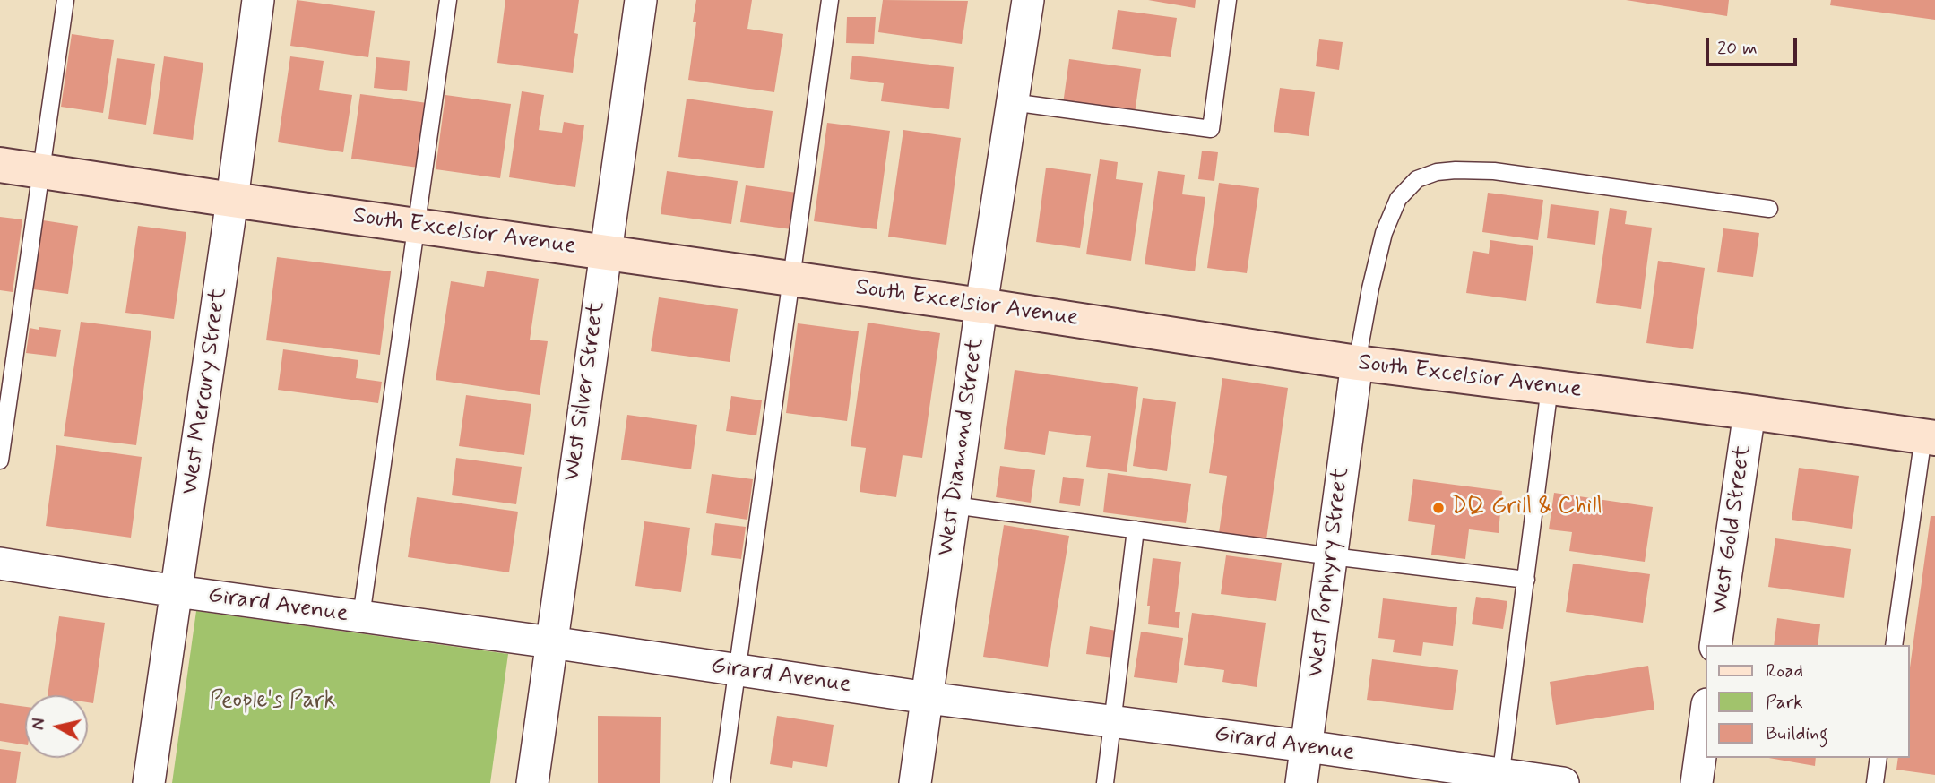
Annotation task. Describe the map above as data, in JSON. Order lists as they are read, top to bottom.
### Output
{
  "streets": {
    "main road": ["South Excelsior Avenue"],
    "street": [
      "West Mercury Street",
      "West Silver Street",
      "West Diamond Street",
      "West Gold Street",
      "West Porphyry Street",
      "Girard Avenue"
    ]
  },
  "crossings": [
    ["South Excelsior Avenue", "West Mercury Street"],
    ["South Excelsior Avenue", "West Silver Street"],
    ["South Excelsior Avenue", "West Diamond Street"],
    ["South Excelsior Avenue", "West Gold Street"],
    ["South Excelsior Avenue", "West Porphyry Street"],
    ["West Mercury Street", "Girard Avenue"],
    ["West Silver Street", "Girard Avenue"],
    ["West Diamond Street", "Girard Avenue"],
    ["West Porphyry Street", "Girard Avenue"]
  ],
  "parks": ["People's Park"],
  "places": ["DQ Grill & Chill"],
  "legend": ["Road", "Park", "Building"],
  "scale_bar": "20 m",
  "north": "left"
}
